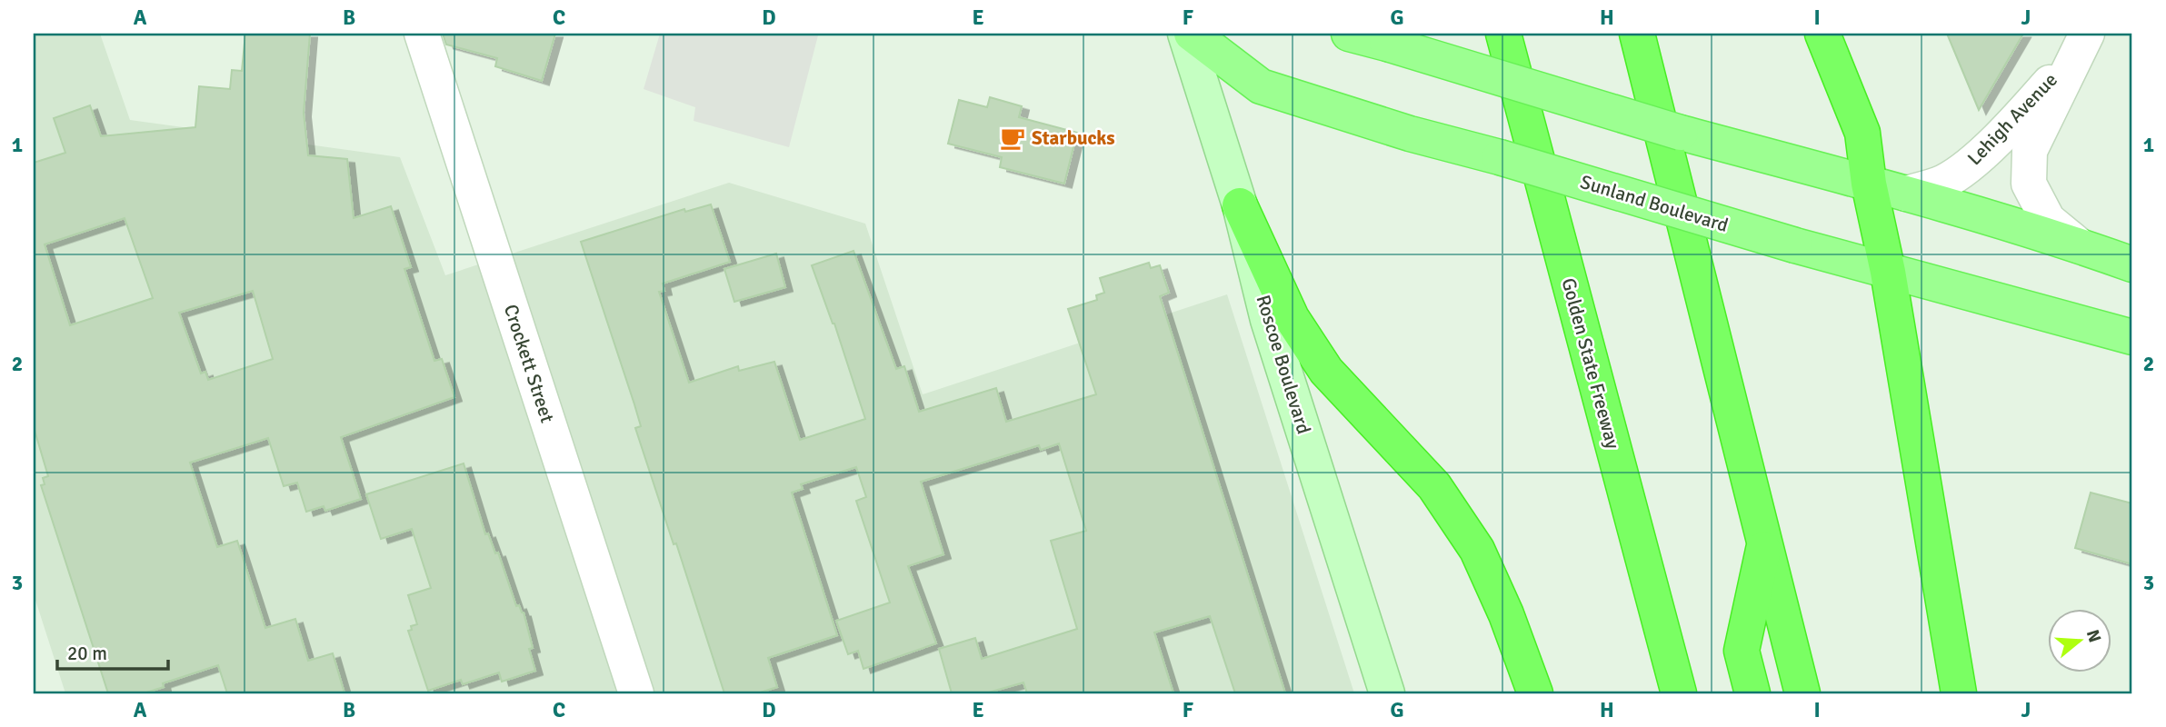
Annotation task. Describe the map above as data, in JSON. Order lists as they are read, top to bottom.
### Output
{
  "streets": {
    "highway": ["Golden State Freeway"],
    "main road": ["Sunland Boulevard", "Roscoe Boulevard"],
    "street": ["Lehigh Avenue", "Crockett Street"]
  },
  "places": {
    "cafe": ["Starbucks"]
  },
  "scale_bar": "20 m",
  "north": "right",
  "grid": {
    "columns": [
      "A",
      "B",
      "C",
      "D",
      "E",
      "F",
      "G",
      "H",
      "I",
      "J"
    ],
    "rows": ["1", "2", "3"]
  }
}
